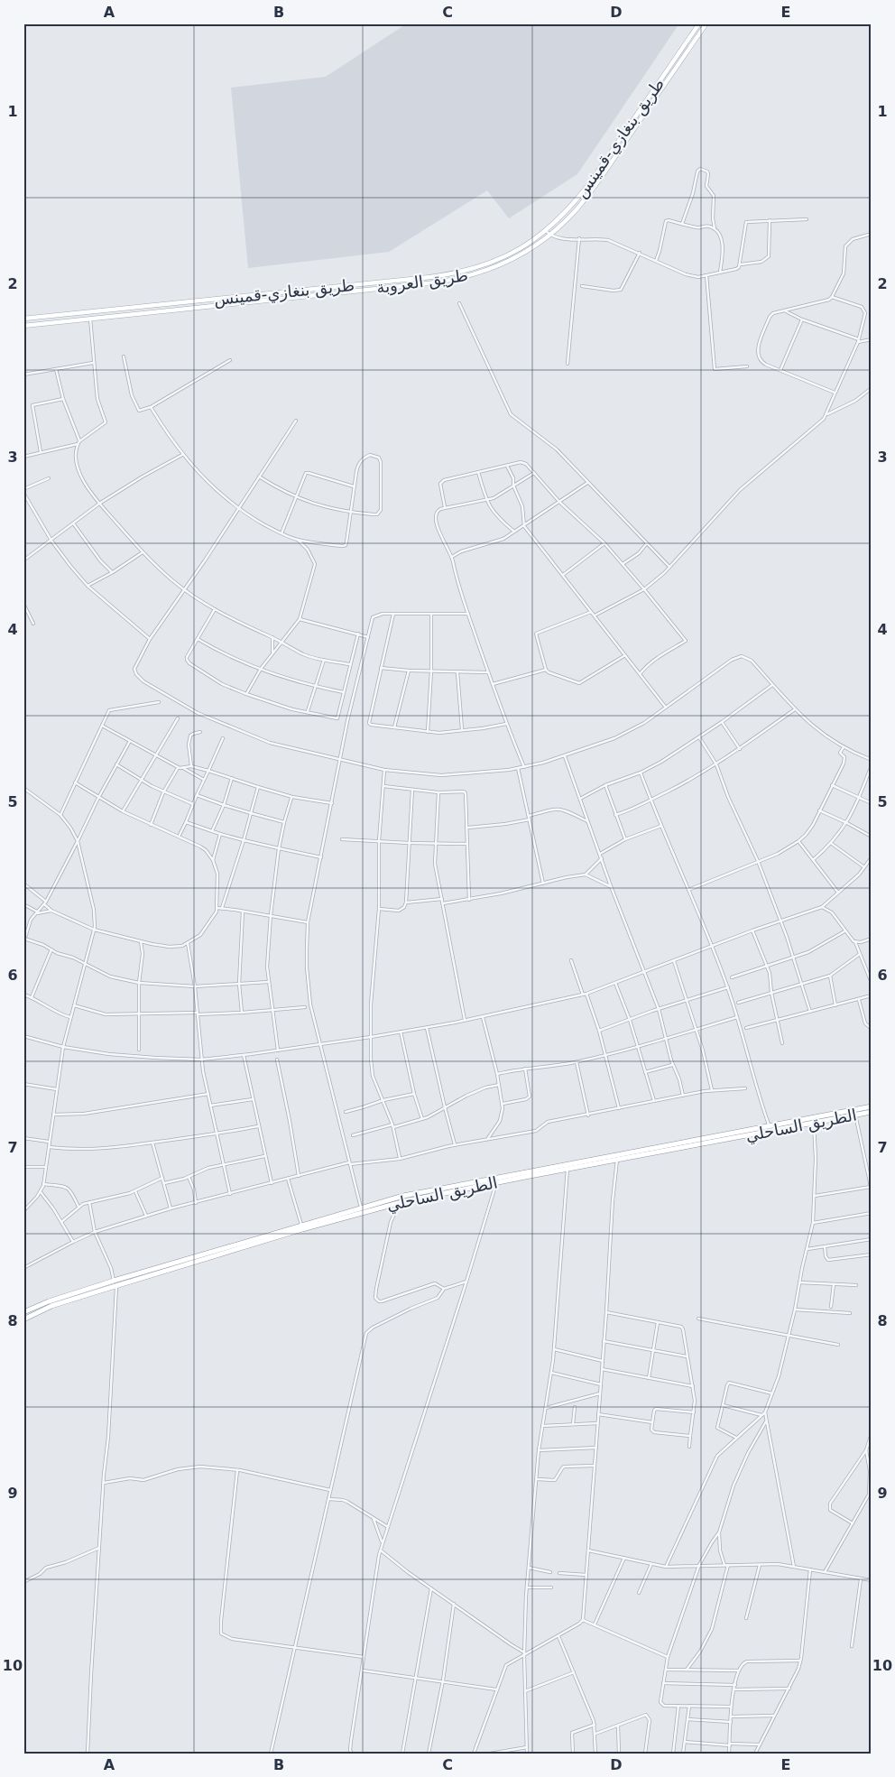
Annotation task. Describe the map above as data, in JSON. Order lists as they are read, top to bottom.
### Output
{
  "streets": {
    "highway": ["الطريق الساحلي"],
    "main road": ["طريق بنغازي-قمينس", "طريق العروبة"]
  },
  "grid": {
    "columns": [
      "A",
      "B",
      "C",
      "D",
      "E"
    ],
    "rows": [
      "1",
      "2",
      "3",
      "4",
      "5",
      "6",
      "7",
      "8",
      "9",
      "10"
    ]
  }
}
